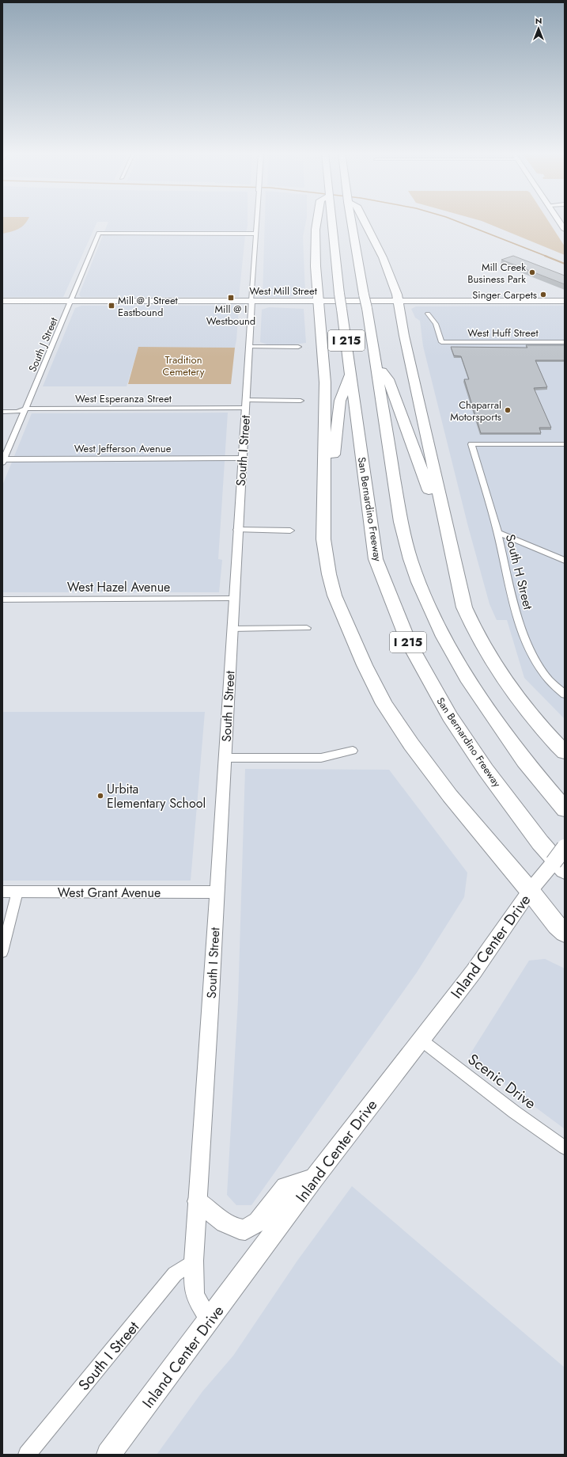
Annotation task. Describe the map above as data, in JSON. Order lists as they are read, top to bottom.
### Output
{
  "streets": {
    "highway": ["I 215", "San Bernardino Freeway"],
    "main road": ["West Mill Street", "Inland Center Drive"],
    "street": [
      "West Huff Street",
      "South J Street",
      "West Esperanza Street",
      "West Jefferson Avenue",
      "South I Street",
      "South H Street",
      "West Hazel Avenue",
      "West Grant Avenue",
      "Scenic Drive"
    ]
  },
  "crossings": [
    ["West Mill Street", "South J Street"],
    ["West Mill Street", "South I Street"],
    ["South J Street", "West Esperanza Street"],
    ["South J Street", "West Jefferson Avenue"],
    ["South J Street", "South I Street"],
    ["West Esperanza Street", "South I Street"],
    ["West Jefferson Avenue", "South I Street"],
    ["South I Street", "West Hazel Avenue"],
    ["South I Street", "West Grant Avenue"],
    ["South I Street", "Inland Center Drive"],
    ["Inland Center Drive", "Scenic Drive"]
  ],
  "parks": ["Tradition Cemetery"],
  "places": {
    "other": [
      "Mill Creek Business Park",
      "Singer Carpets",
      "Chaparral Motorsports",
      "Urbita Elementary School"
    ],
    "transit": ["Mill @ I Westbound", "Mill @ J Street Eastbound"]
  },
  "north": "top"
}
